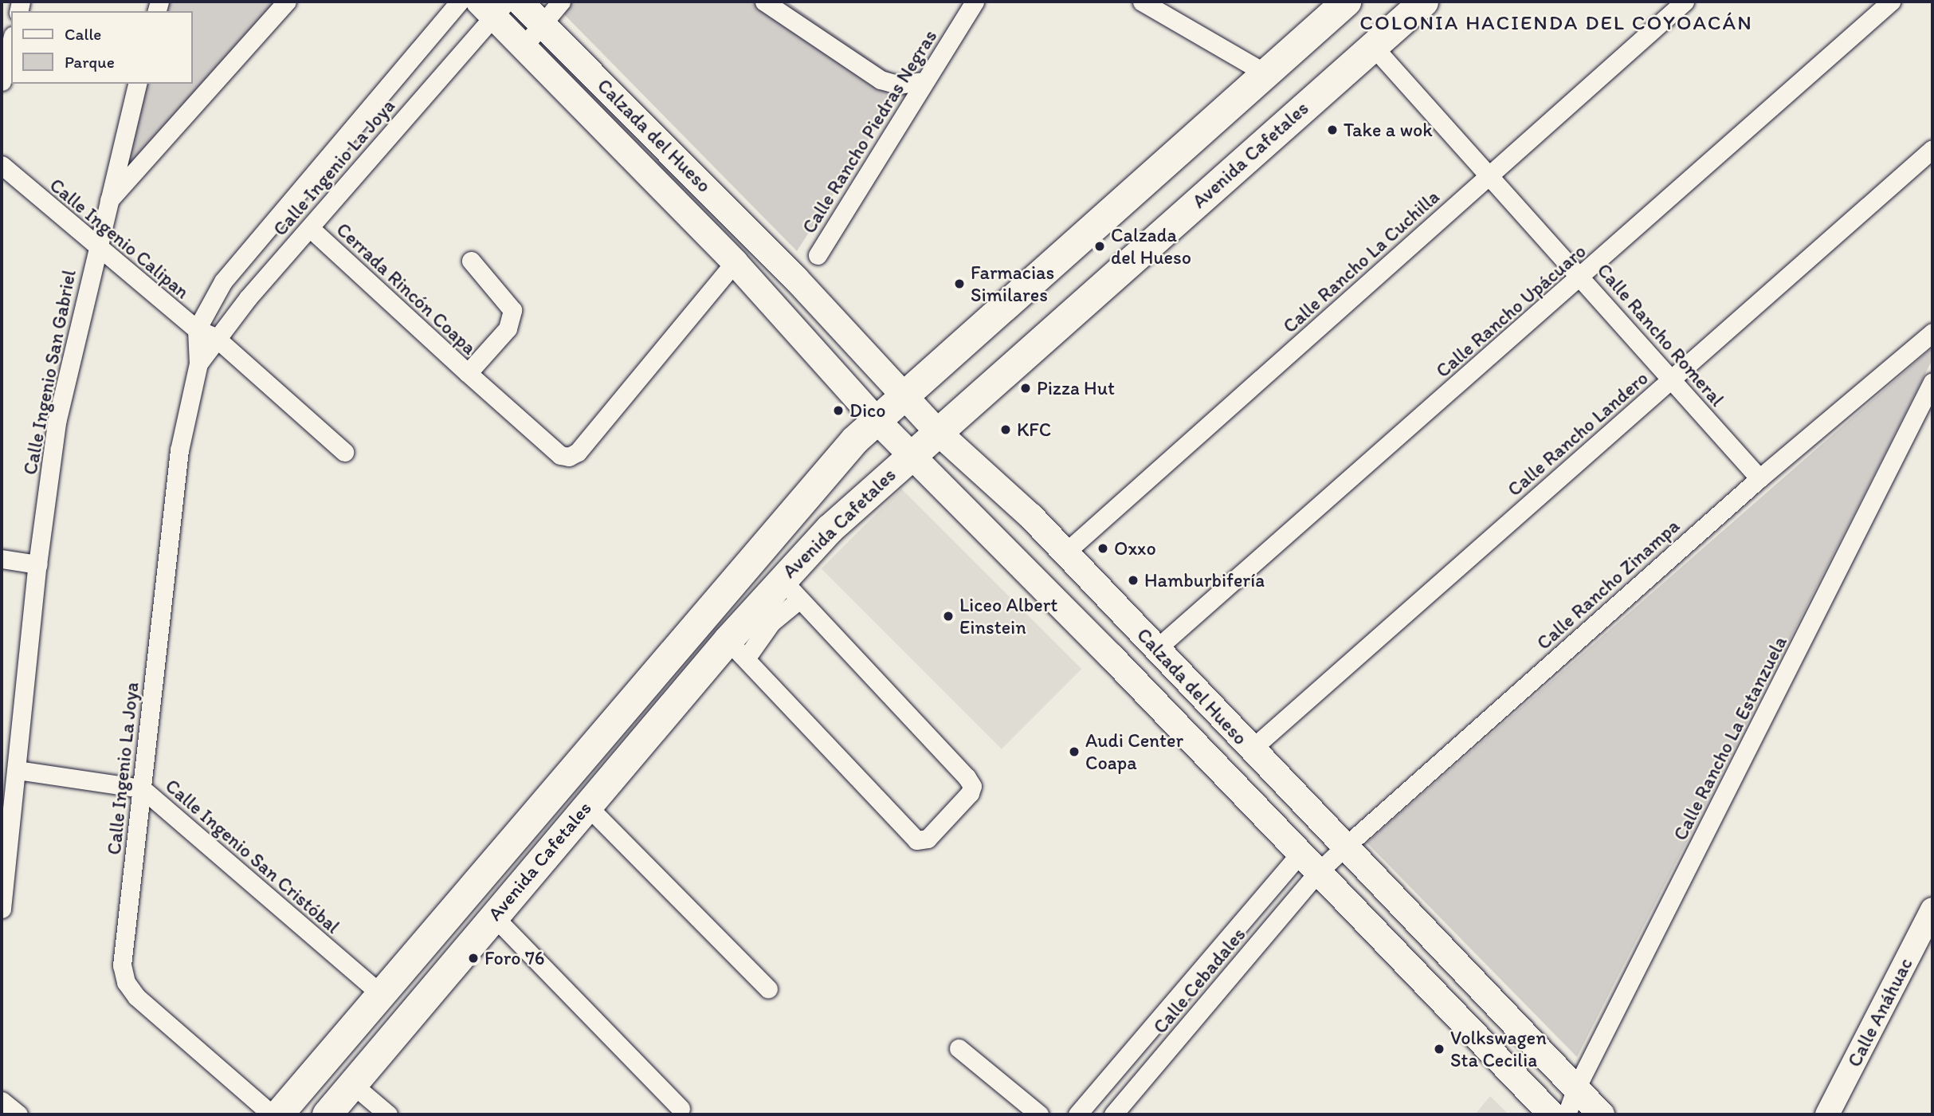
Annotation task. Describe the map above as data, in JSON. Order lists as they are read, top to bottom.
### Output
{
  "streets": {
    "main road": ["Calzada del Hueso", "Avenida Cafetales"],
    "street": [
      "Calle Rancho Piedras Negras",
      "Calle Ingenio La Joya",
      "Calle Ingenio Calipan",
      "Calle Rancho La Cuchilla",
      "Cerrada Rincón Coapa",
      "Calle Rancho Upácuaro",
      "Calle Rancho Romeral",
      "Calle Ingenio San Gabriel",
      "Calle Rancho Landero",
      "Calle Rancho Zinampa",
      "Calle Rancho La Estanzuela",
      "Calle Ingenio San Cristóbal",
      "Calle Cebadales",
      "Calle Anáhuac"
    ]
  },
  "crossings": [
    ["Calzada del Hueso", "Avenida Cafetales"],
    ["Calzada del Hueso", "Calle Ingenio La Joya"],
    ["Calzada del Hueso", "Calle Rancho La Cuchilla"],
    ["Calzada del Hueso", "Calle Rancho Upácuaro"],
    ["Calzada del Hueso", "Calle Rancho Landero"],
    ["Calzada del Hueso", "Calle Rancho Zinampa"],
    ["Calzada del Hueso", "Calle Rancho La Estanzuela"],
    ["Calzada del Hueso", "Calle Cebadales"],
    ["Avenida Cafetales", "Calle Rancho Romeral"],
    ["Avenida Cafetales", "Calle Ingenio San Cristóbal"],
    ["Calle Ingenio La Joya", "Calle Ingenio Calipan"],
    ["Calle Ingenio La Joya", "Cerrada Rincón Coapa"],
    ["Calle Ingenio La Joya", "Calle Ingenio San Cristóbal"],
    ["Calle Ingenio Calipan", "Calle Ingenio San Gabriel"],
    ["Calle Rancho La Cuchilla", "Calle Rancho Romeral"],
    ["Calle Rancho Upácuaro", "Calle Rancho Romeral"],
    ["Calle Rancho Romeral", "Calle Rancho Landero"],
    ["Calle Rancho Romeral", "Calle Rancho Zinampa"],
    ["Calle Ingenio San Gabriel", "Calle Ingenio San Cristóbal"],
    ["Calle Rancho Zinampa", "Calle Cebadales"]
  ],
  "districts": ["COLONIA HACIENDA DEL COYOACÁN"],
  "places": [
    "Take a wok",
    "Calzada del Hueso",
    "Farmacias Similares",
    "Pizza Hut",
    "Dico",
    "KFC",
    "Oxxo",
    "Hamburbifería",
    "Liceo Albert Einstein",
    "Audi Center Coapa",
    "Foro 76",
    "Volkswagen Sta Cecilia"
  ],
  "legend": ["Calle", "Parque"]
}
